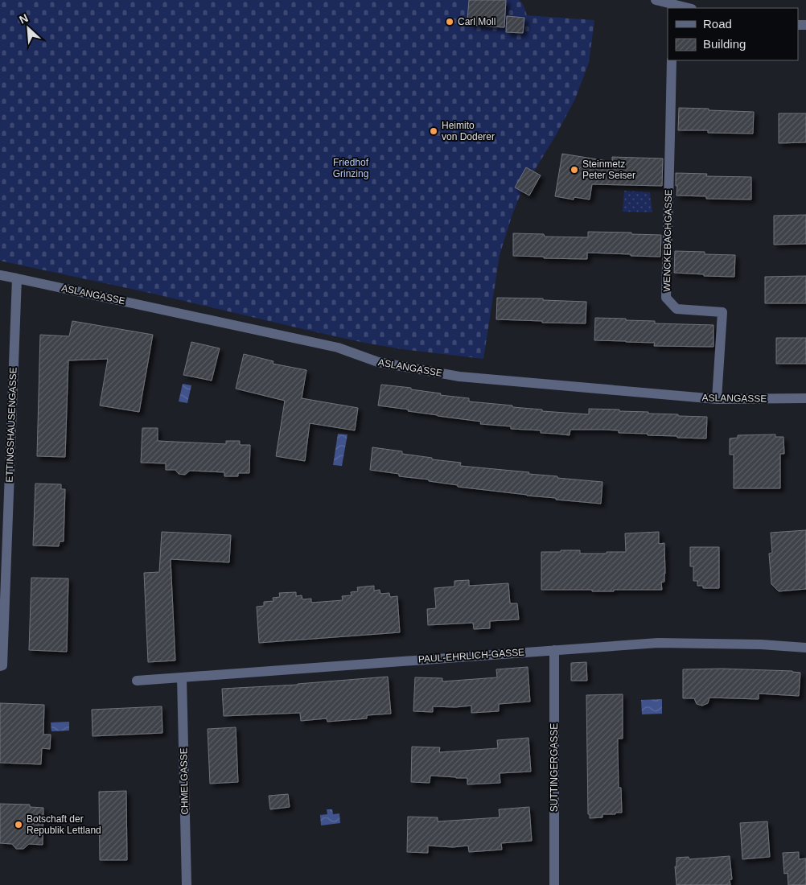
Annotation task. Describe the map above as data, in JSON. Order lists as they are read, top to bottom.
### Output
{
  "streets": {
    "street": [
      "WENCKEBACHGASSE",
      "ASLANGASSE",
      "ETTINGSHAUSENGASSE",
      "PAUL-EHRLICH-GASSE",
      "SUTTINGERGASSE",
      "CHMELGASSE"
    ]
  },
  "crossings": [
    ["WENCKEBACHGASSE", "ASLANGASSE"],
    ["ASLANGASSE", "ETTINGSHAUSENGASSE"],
    ["PAUL-EHRLICH-GASSE", "SUTTINGERGASSE"],
    ["PAUL-EHRLICH-GASSE", "CHMELGASSE"]
  ],
  "parks": ["Friedhof Grinzing"],
  "places": [
    "Carl Moll",
    "Heimito von Doderer",
    "Steinmetz Peter Seiser",
    "Botschaft der Republik Lettland"
  ],
  "legend": ["Road", "Building"],
  "north": "top left"
}
